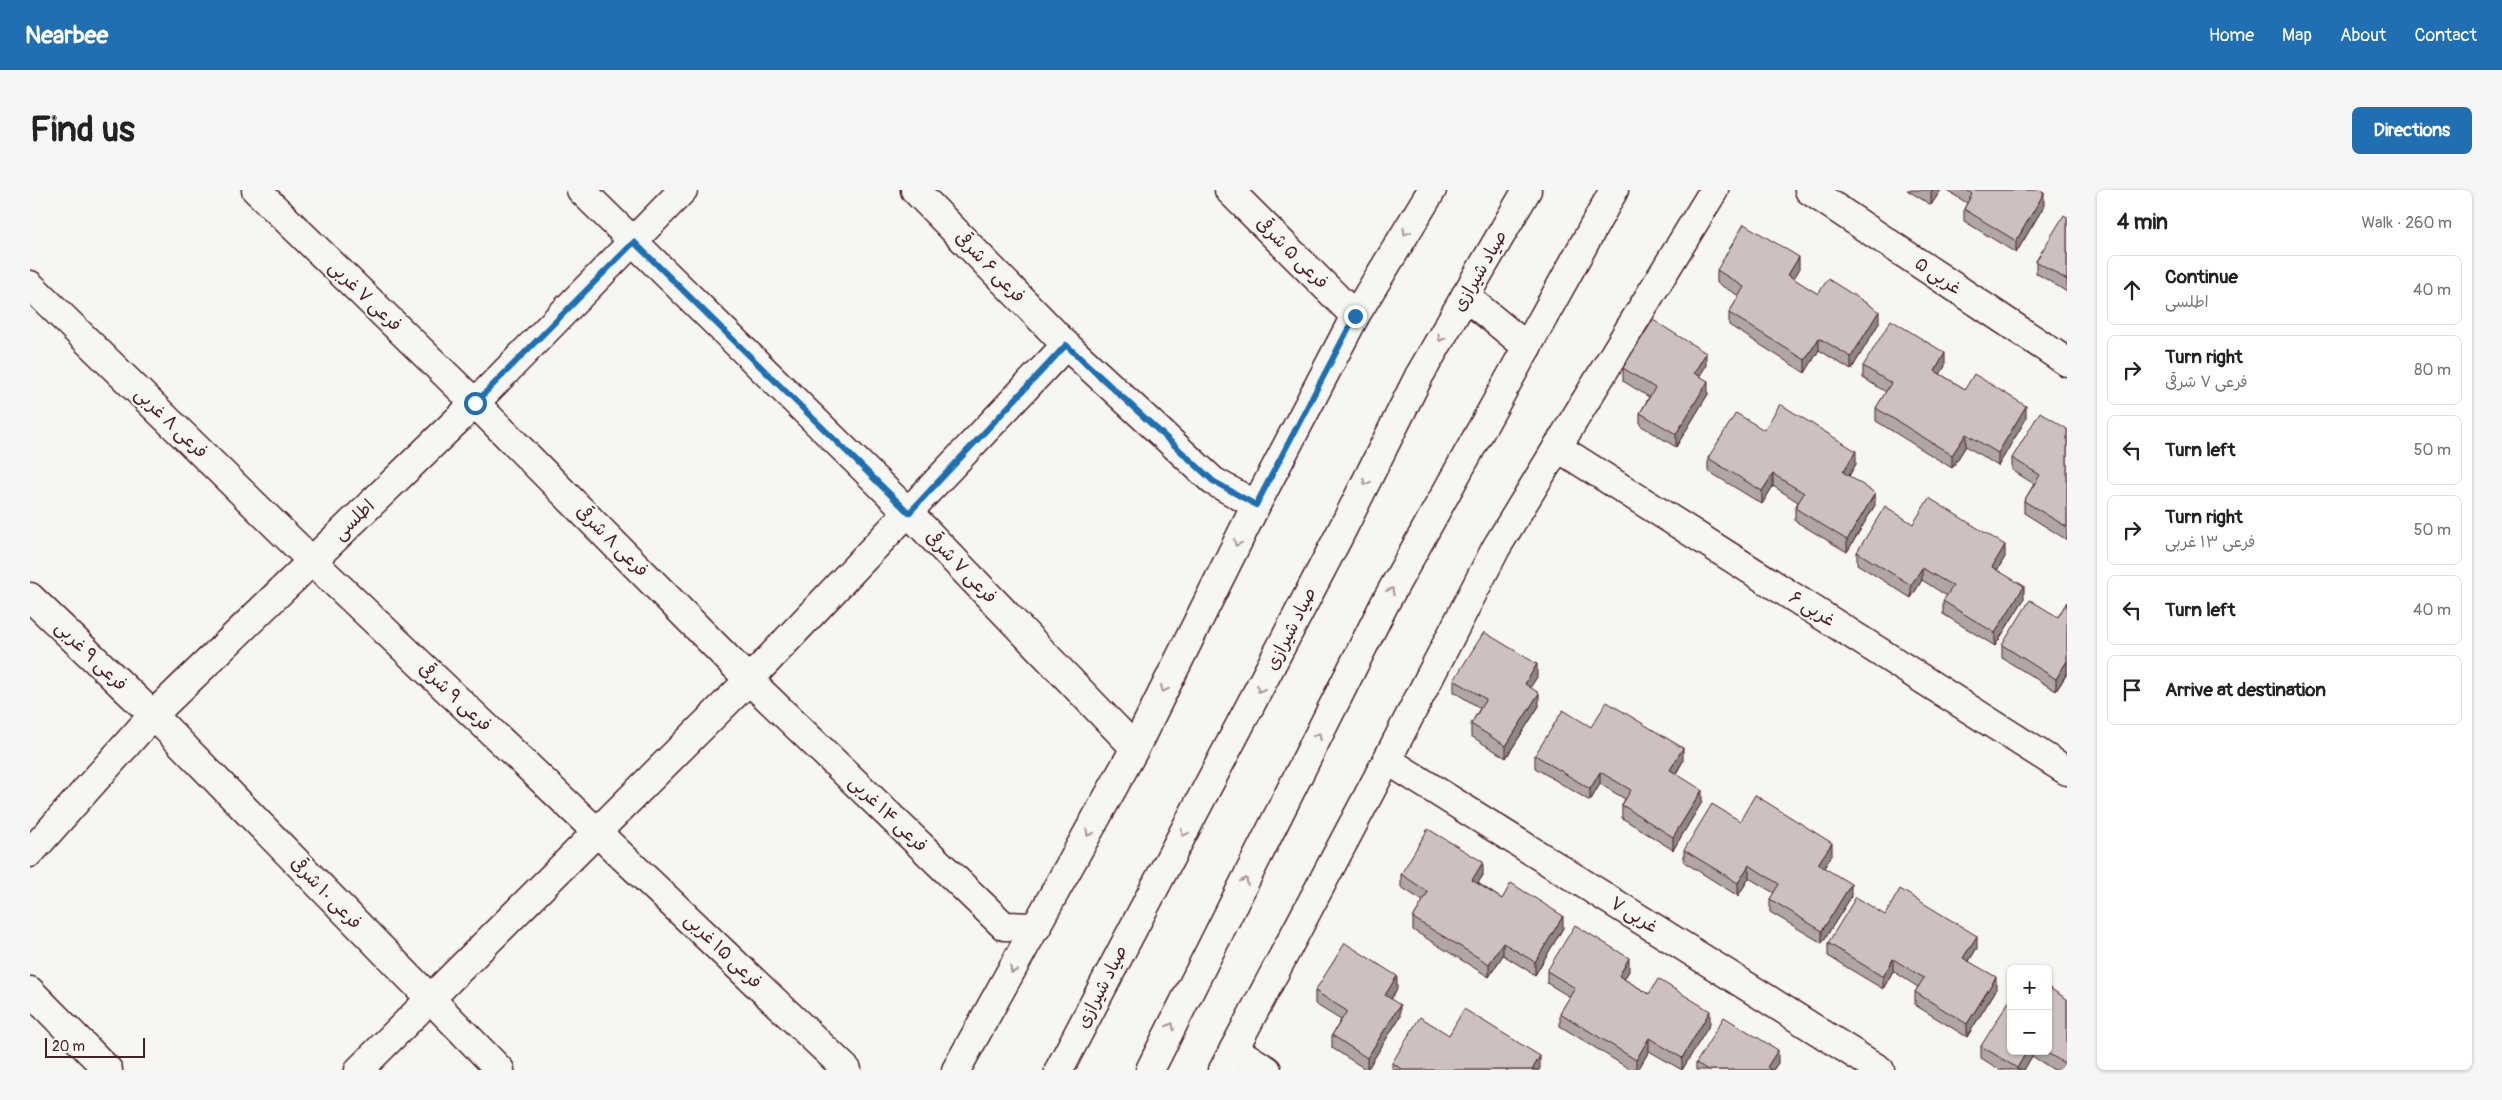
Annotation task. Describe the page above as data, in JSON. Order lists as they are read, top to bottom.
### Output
{
  "streets": {
    "street": [
      "فرعی ۵ شرقی",
      "فرعی ۶ شرقی",
      "صیاد شیرازی",
      "۵ غربی",
      "فرعی ۷ غربی",
      "فرعی ۸ غربی",
      "اطلسی",
      "فرعی ۸ شرقی",
      "فرعی ۷ شرقی",
      "۶ غربی",
      "فرعی ۹ غربی",
      "فرعی ۹ شرقی",
      "فرعی ۱۴ غربی",
      "فرعی ۱۰ شرقی",
      "۷ غربی",
      "فرعی ۱۵ غربی"
    ]
  },
  "crossings": [
    ["فرعی ۷ غربی", "اطلسی"],
    ["فرعی ۷ غربی", "فرعی ۸ شرقی"],
    ["فرعی ۸ غربی", "اطلسی"],
    ["فرعی ۸ غربی", "فرعی ۹ شرقی"],
    ["اطلسی", "فرعی ۸ شرقی"],
    ["اطلسی", "فرعی ۷ شرقی"],
    ["اطلسی", "فرعی ۹ غربی"],
    ["اطلسی", "فرعی ۹ شرقی"],
    ["اطلسی", "فرعی ۱۰ شرقی"],
    ["فرعی ۸ شرقی", "فرعی ۱۴ غربی"],
    ["فرعی ۹ غربی", "فرعی ۱۰ شرقی"],
    ["فرعی ۹ شرقی", "فرعی ۱۵ غربی"]
  ],
  "scale_bar": "20 m",
  "page": {
    "header": "Nearbee",
    "nav": [
      "Home",
      "Map",
      "About",
      "Contact"
    ],
    "buttons": "Directions",
    "title": "Find us",
    "heading": ["4 min", "Walk · 260 m"],
    "list": [
      ["Continue", "اطلسی", "40 m"],
      ["Turn right", "فرعی ۷ شرقی", "80 m"],
      ["Turn left", "50 m"],
      ["Turn right", "فرعی ۱۳ غربی", "50 m"],
      ["Turn left", "40 m"],
      "Arrive at destination"
    ],
    "map_buttons": ["+", "−"],
    "scale": "20 m"
  }
}
